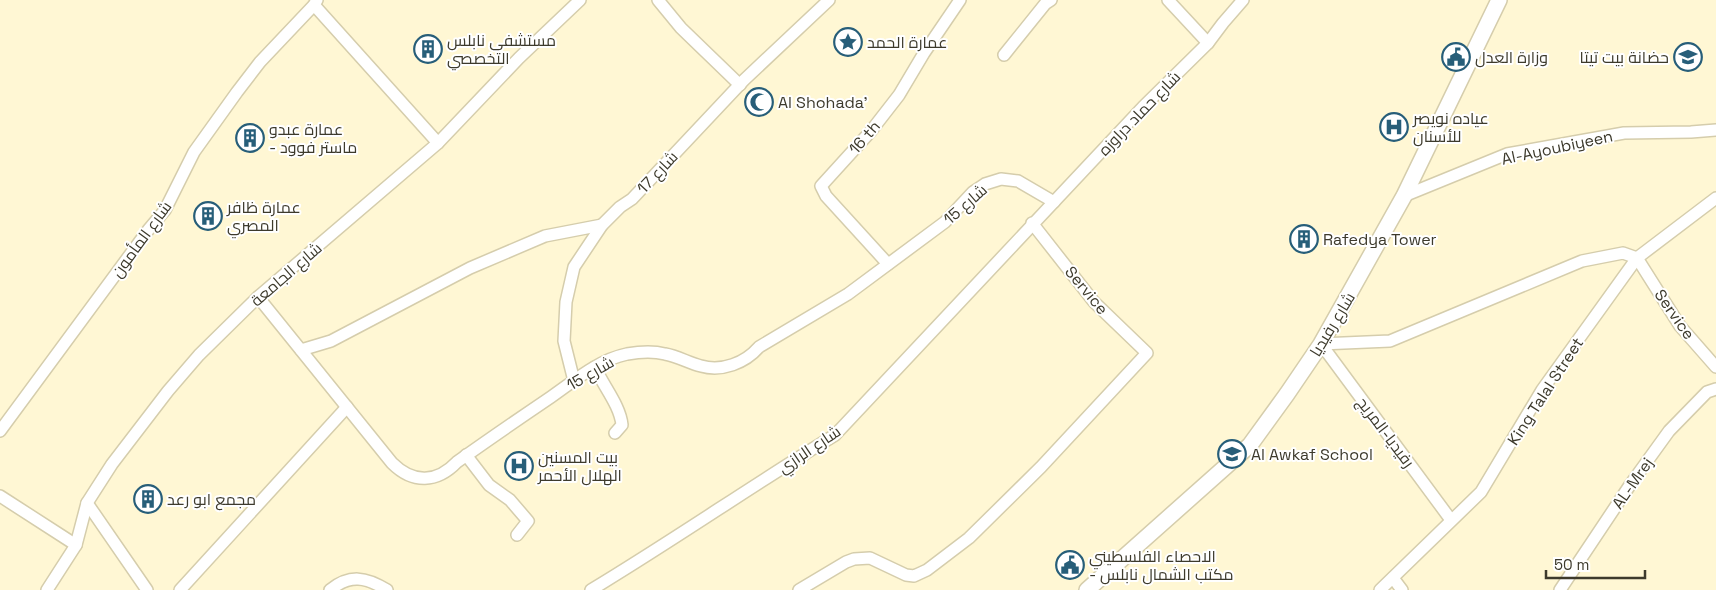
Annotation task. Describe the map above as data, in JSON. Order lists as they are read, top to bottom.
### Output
{
  "streets": {
    "main road": ["شارع رفيديا"],
    "street": [
      "شارع حماد دراوزه",
      "16 th",
      "Al-Ayoubiyeen",
      "شارع 17",
      "شارع 15",
      "شارع المأمون",
      "شارع الجامعة",
      "Service",
      "King Talal Street",
      "رفيديا-المريج",
      "شارع الرازي",
      "AL-Mrej"
    ]
  },
  "crossings": [
    ["شارع حماد دراوزه", "شارع 15"],
    ["شارع حماد دراوزه", "Service"],
    ["شارع حماد دراوزه", "شارع الرازي"],
    ["16 th", "شارع 15"],
    ["Al-Ayoubiyeen", "شارع رفيديا"],
    ["شارع 17", "شارع 15"],
    ["شارع 15", "شارع الجامعة"],
    ["Service", "King Talal Street"],
    ["Service", "شارع الرازي"],
    ["شارع رفيديا", "رفيديا-المريج"],
    ["King Talal Street", "رفيديا-المريج"]
  ],
  "places": {
    "place": ["عمارة الحمد"],
    "building": [
      "مستشفى نابلس التخصصي",
      "عمارة عبدو - ماستر فوود",
      "عمارة ظافر المصري",
      "Rafedya Tower",
      "مجمع ابو رعد"
    ],
    "public building": ["وزارة العدل", "الاحصاء الفلسطيني - مكتب الشمال نابلس"],
    "school or university": ["حضانة بيت تيتا", "Al Awkaf School"],
    "mosque": ["Al Shohada'"],
    "hospital": ["عياده نويصر للأسنان", "بيت المسنين الهلال الأحمر"]
  },
  "scale_bar": "50 m"
}
